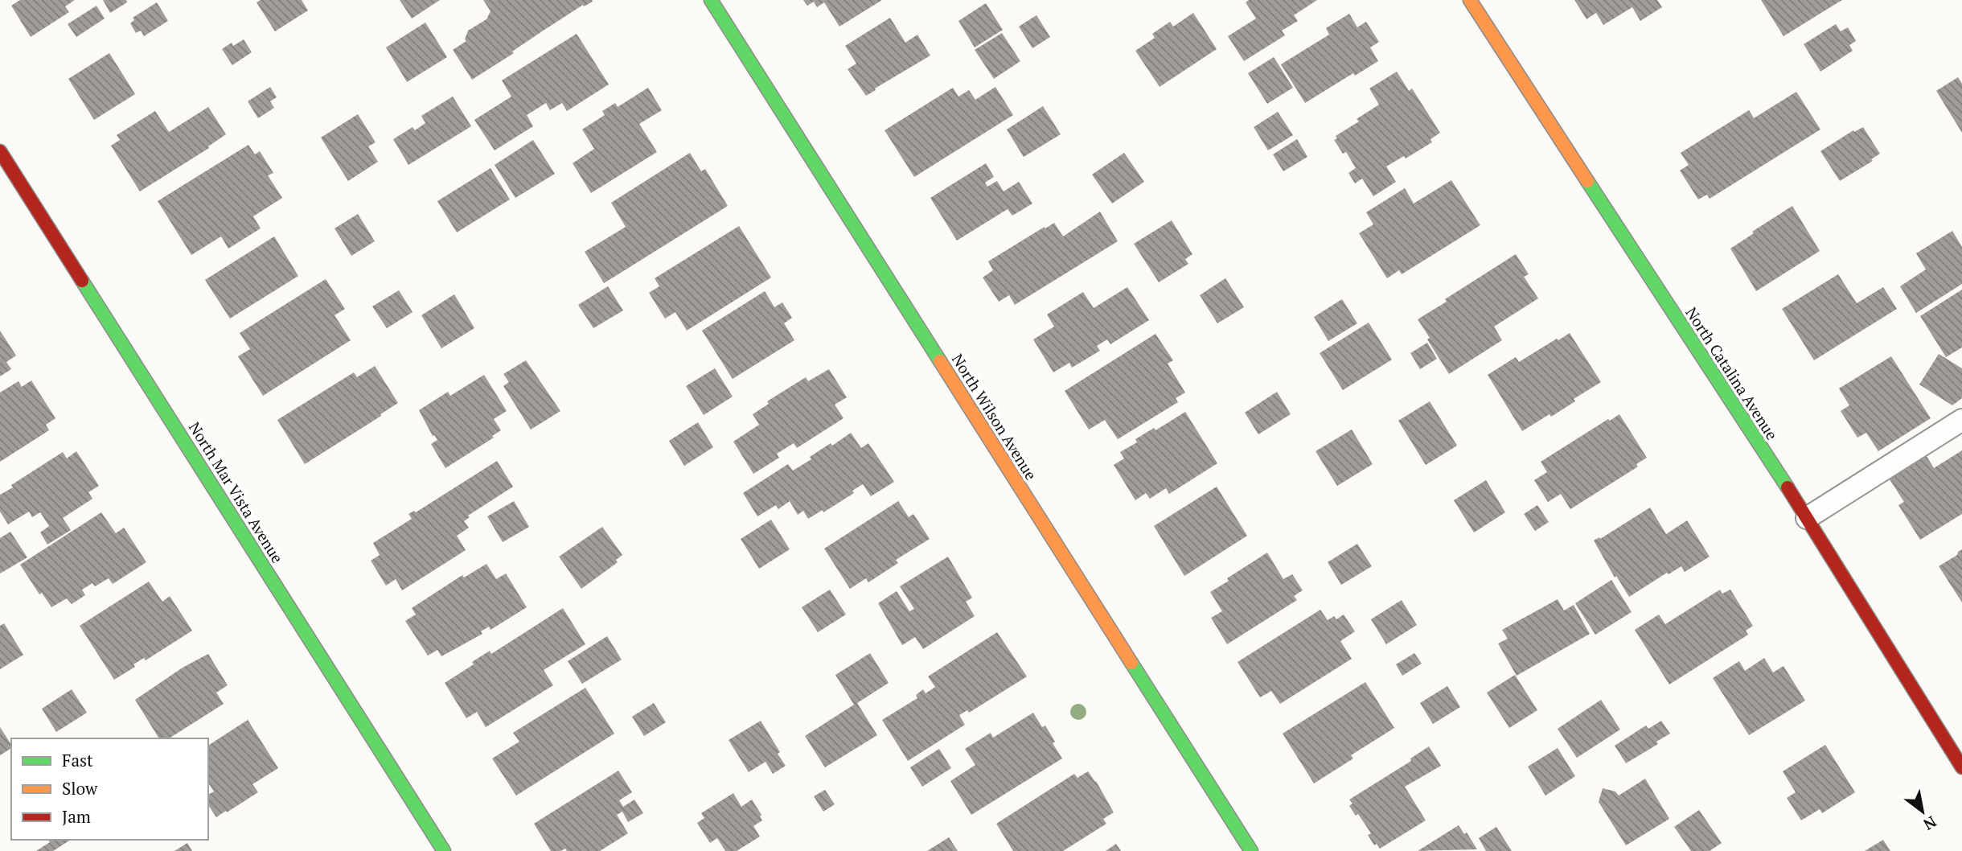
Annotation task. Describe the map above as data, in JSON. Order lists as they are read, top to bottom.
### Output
{
  "streets": {
    "street": ["North Catalina Avenue", "North Wilson Avenue", "North Mar Vista Avenue"]
  },
  "legend": ["Fast", "Slow", "Jam"],
  "north": "bottom right"
}
